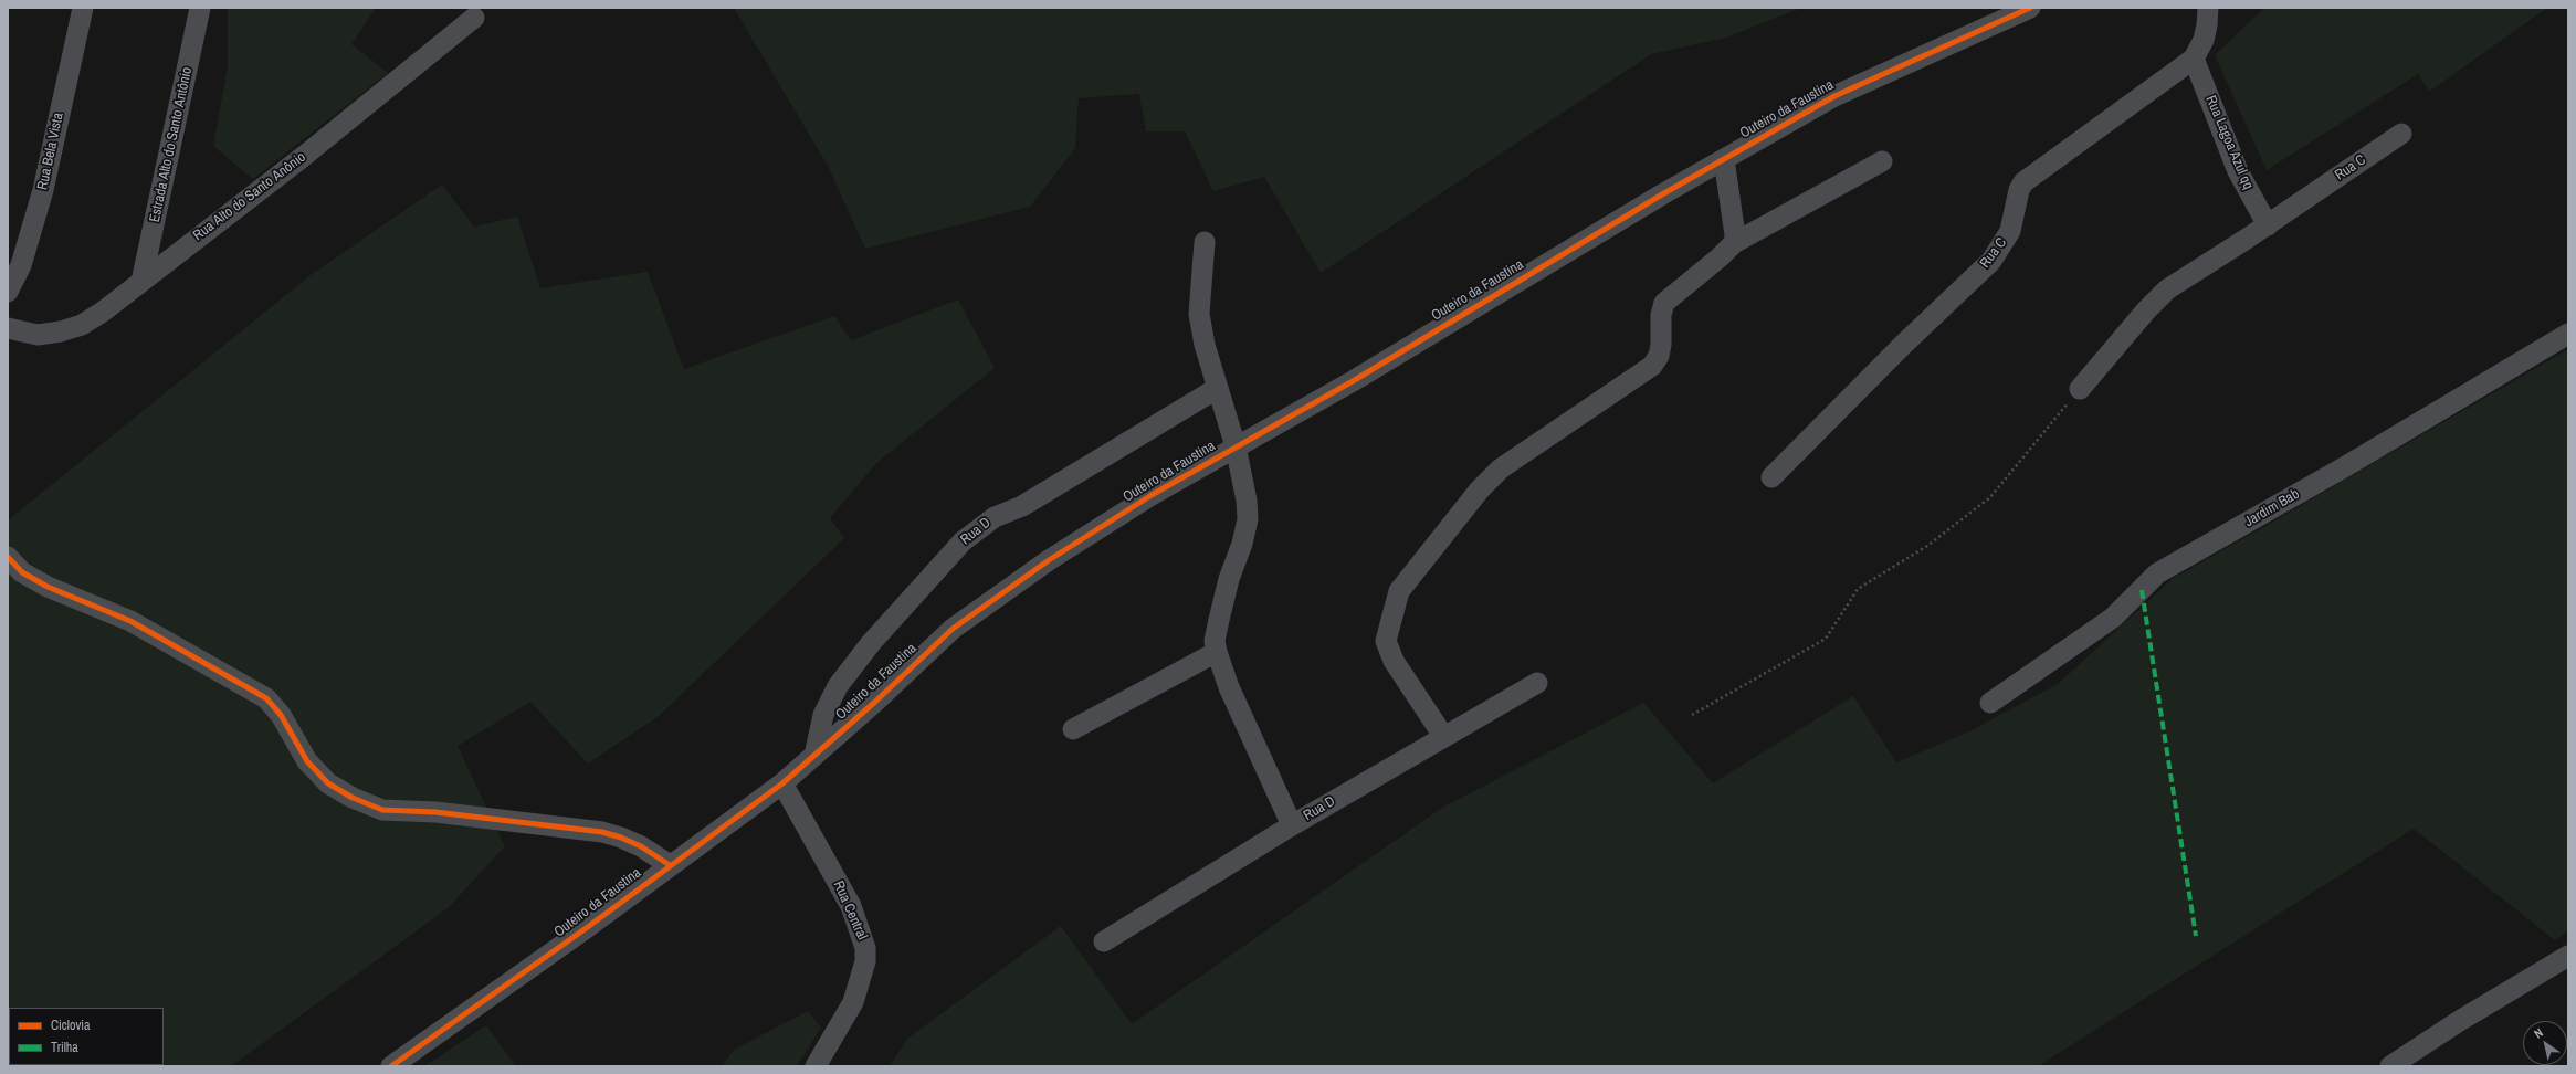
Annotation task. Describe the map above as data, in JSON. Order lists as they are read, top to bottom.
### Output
{
  "streets": {
    "street": [
      "Outeiro da Faustina",
      "Rua Lagoa Azul qq",
      "Estrada Alto do Santo Antônio",
      "Rua Bela Vista",
      "Rua C",
      "Rua Alto do Santo Anônio",
      "Jardim Bab",
      "Rua D",
      "Rua Central"
    ]
  },
  "crossings": [
    ["Outeiro da Faustina", "Rua D"],
    ["Outeiro da Faustina", "Rua Central"],
    ["Rua Lagoa Azul qq", "Rua C"],
    ["Estrada Alto do Santo Antônio", "Rua Alto do Santo Anônio"]
  ],
  "legend": ["Ciclovia", "Trilha"],
  "north": "top left"
}
